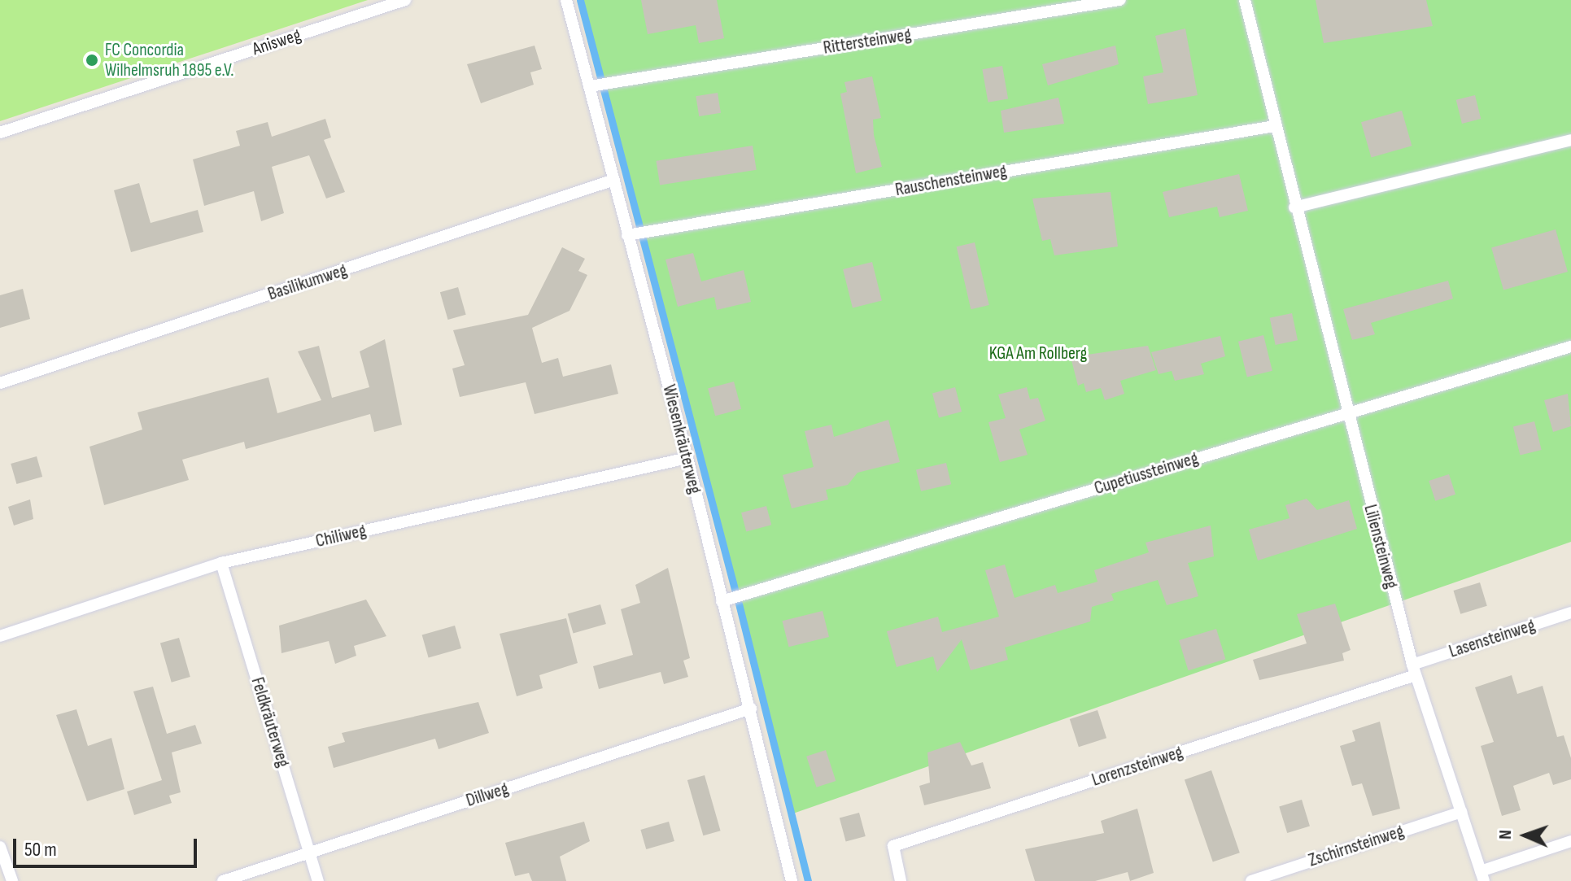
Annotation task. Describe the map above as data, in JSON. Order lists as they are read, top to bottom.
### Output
{
  "streets": {
    "lane": [
      "Rittersteinweg",
      "Anisweg",
      "Rauschensteinweg",
      "Basilikumweg",
      "Wiesenkräuterweg",
      "Cupetiussteinweg",
      "Chiliweg",
      "Liliensteinweg",
      "Lasensteinweg",
      "Feldkräuterweg",
      "Lorenzsteinweg",
      "Dillweg",
      "Zschirnsteinweg"
    ]
  },
  "crossings": [
    ["Rittersteinweg", "Wiesenkräuterweg"],
    ["Rauschensteinweg", "Wiesenkräuterweg"],
    ["Rauschensteinweg", "Liliensteinweg"],
    ["Basilikumweg", "Wiesenkräuterweg"],
    ["Wiesenkräuterweg", "Cupetiussteinweg"],
    ["Wiesenkräuterweg", "Chiliweg"],
    ["Wiesenkräuterweg", "Dillweg"],
    ["Cupetiussteinweg", "Liliensteinweg"],
    ["Chiliweg", "Feldkräuterweg"],
    ["Liliensteinweg", "Lasensteinweg"],
    ["Liliensteinweg", "Lorenzsteinweg"],
    ["Liliensteinweg", "Zschirnsteinweg"],
    ["Lasensteinweg", "Lorenzsteinweg"],
    ["Feldkräuterweg", "Dillweg"]
  ],
  "parks": ["KGA Am Rollberg"],
  "places": ["FC Concordia Wilhelmsruh 1895 e.V."],
  "scale_bar": "50 m",
  "north": "left"
}
